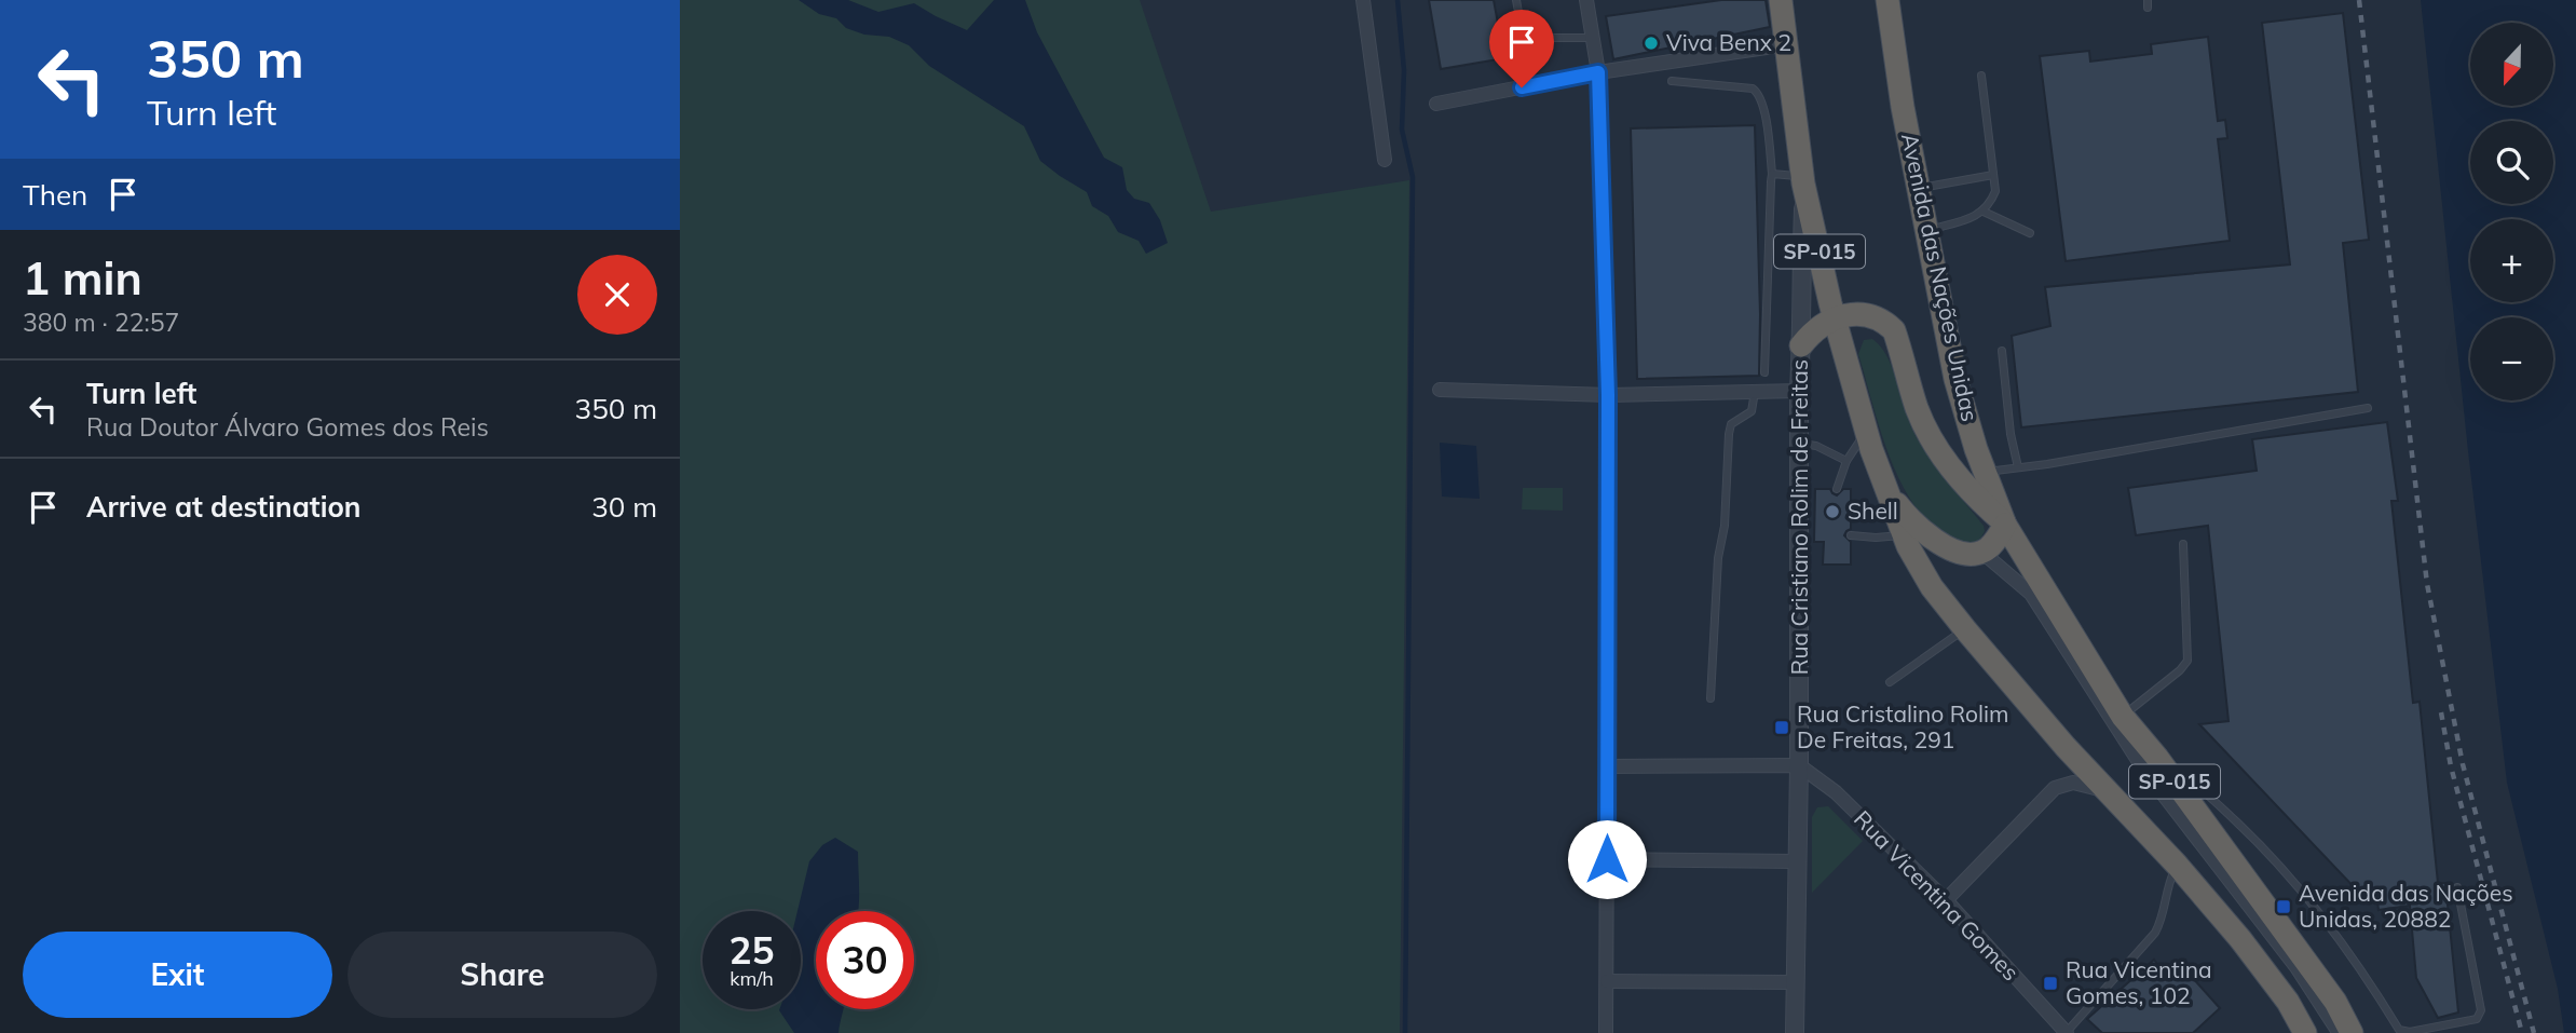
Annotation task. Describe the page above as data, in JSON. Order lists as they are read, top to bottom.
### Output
{
  "streets": {
    "highway": ["SP-015", "Avenida das Nações Unidas"],
    "street": ["Rua Cristiano Rolim de Freitas", "Rua Vicentina Gomes"]
  },
  "crossings": [
    ["SP-015", "Rua Cristiano Rolim de Freitas"],
    ["Rua Cristiano Rolim de Freitas", "Rua Vicentina Gomes"]
  ],
  "places": {
    "other": ["Viva Benx 2", "Shell"],
    "transit": ["Rua Cristalino Rolim De Freitas, 291", "Avenida das Nações Unidas, 20882", "Rua Vicentina Gomes, 102"]
  },
  "north": "bottom",
  "page": {
    "turn": ["350 m", "Turn left"],
    "map_buttons": ["+", "−"],
    "then": "Then",
    "heading": ["1 min", "380 m · 22:57"],
    "list": [
      {
        "name": "Turn left",
        "note": "Rua Doutor Álvaro Gomes dos Reis",
        "value": "350 m"
      },
      {
        "name": "Arrive at destination",
        "value": "30 m"
      }
    ],
    "speed": "25 km/h",
    "limit": "30",
    "buttons": ["Exit", "Share"]
  }
}
